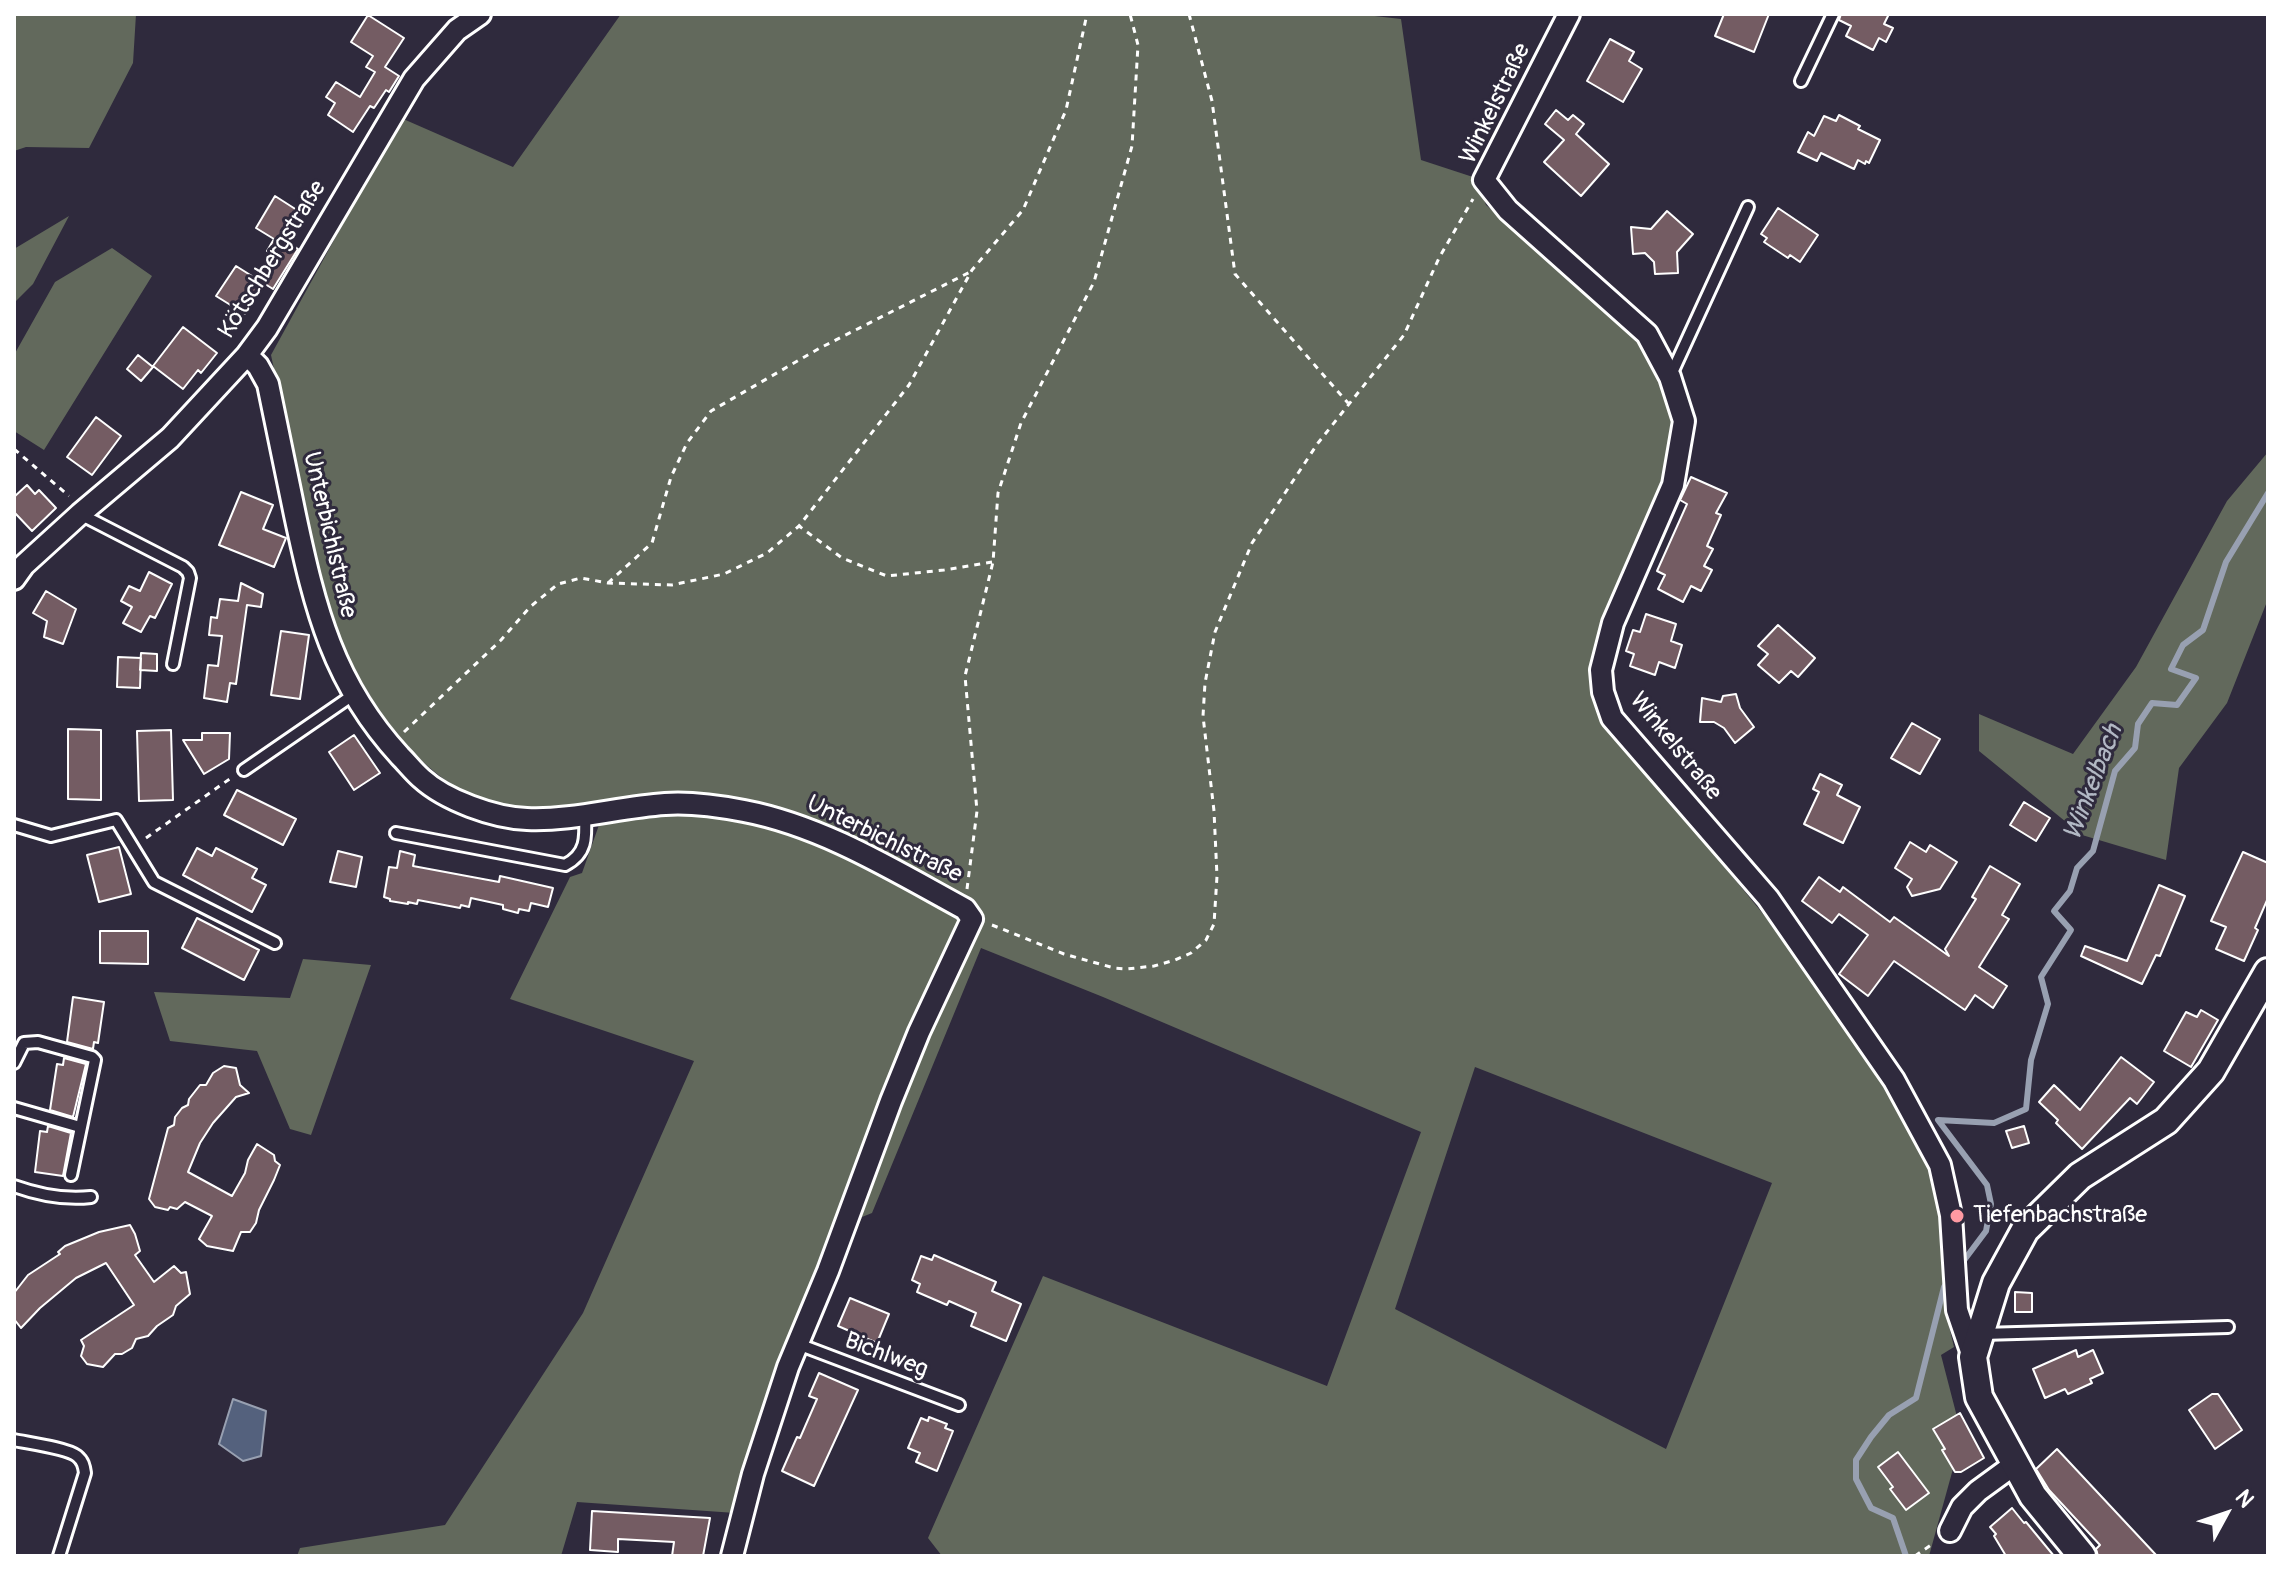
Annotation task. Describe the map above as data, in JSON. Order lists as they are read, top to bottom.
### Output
{
  "streets": {
    "street": ["Winkelstraße", "Kötschbergstraße", "Unterbichlstraße"],
    "lane": ["Bichlweg"]
  },
  "crossings": [
    ["Kötschbergstraße", "Unterbichlstraße"],
    ["Unterbichlstraße", "Bichlweg"]
  ],
  "water": ["Winkelbach"],
  "places": ["Tiefenbachstraße"],
  "north": "top right"
}
